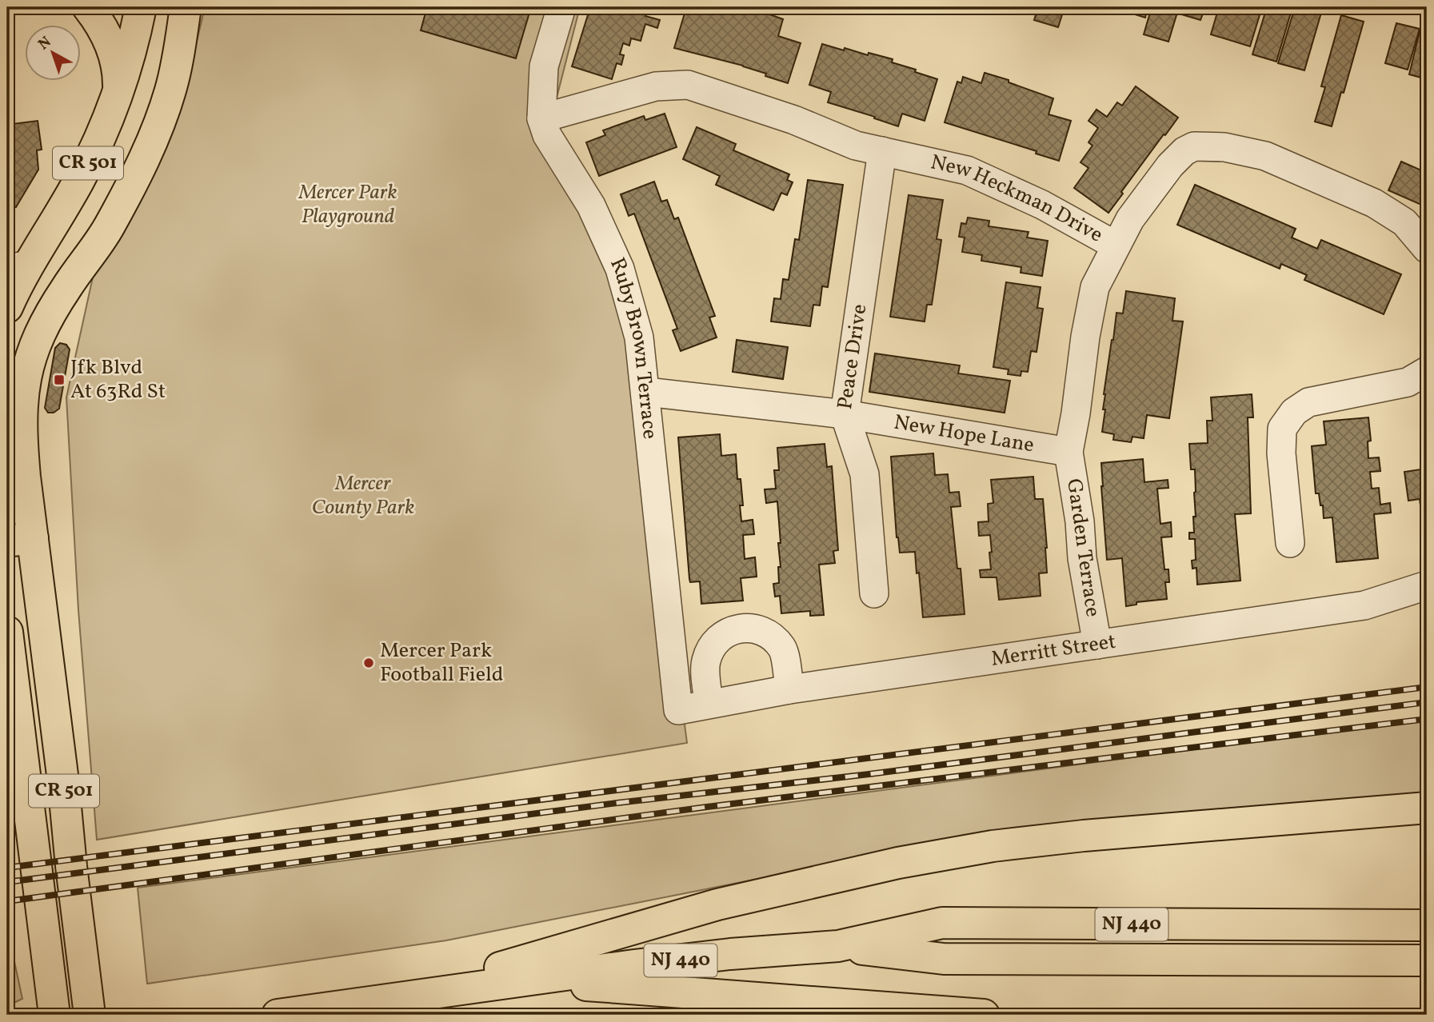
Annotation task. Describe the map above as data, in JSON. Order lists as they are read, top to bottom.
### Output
{
  "streets": {
    "main road": ["CR 501", "NJ 440"],
    "street": [
      "New Heckman Drive",
      "Ruby Brown Terrace",
      "Peace Drive",
      "New Hope Lane",
      "Garden Terrace",
      "Merritt Street"
    ]
  },
  "crossings": [
    ["New Heckman Drive", "Ruby Brown Terrace"],
    ["New Heckman Drive", "Peace Drive"],
    ["Ruby Brown Terrace", "New Hope Lane"],
    ["Ruby Brown Terrace", "Merritt Street"],
    ["Peace Drive", "New Hope Lane"],
    ["New Hope Lane", "Garden Terrace"],
    ["Garden Terrace", "Merritt Street"]
  ],
  "parks": ["Mercer Park Playground", "Mercer County Park"],
  "places": {
    "transit": ["Jfk Blvd At 63Rd St"],
    "other": ["Mercer Park Football Field"]
  },
  "north": "top left"
}
